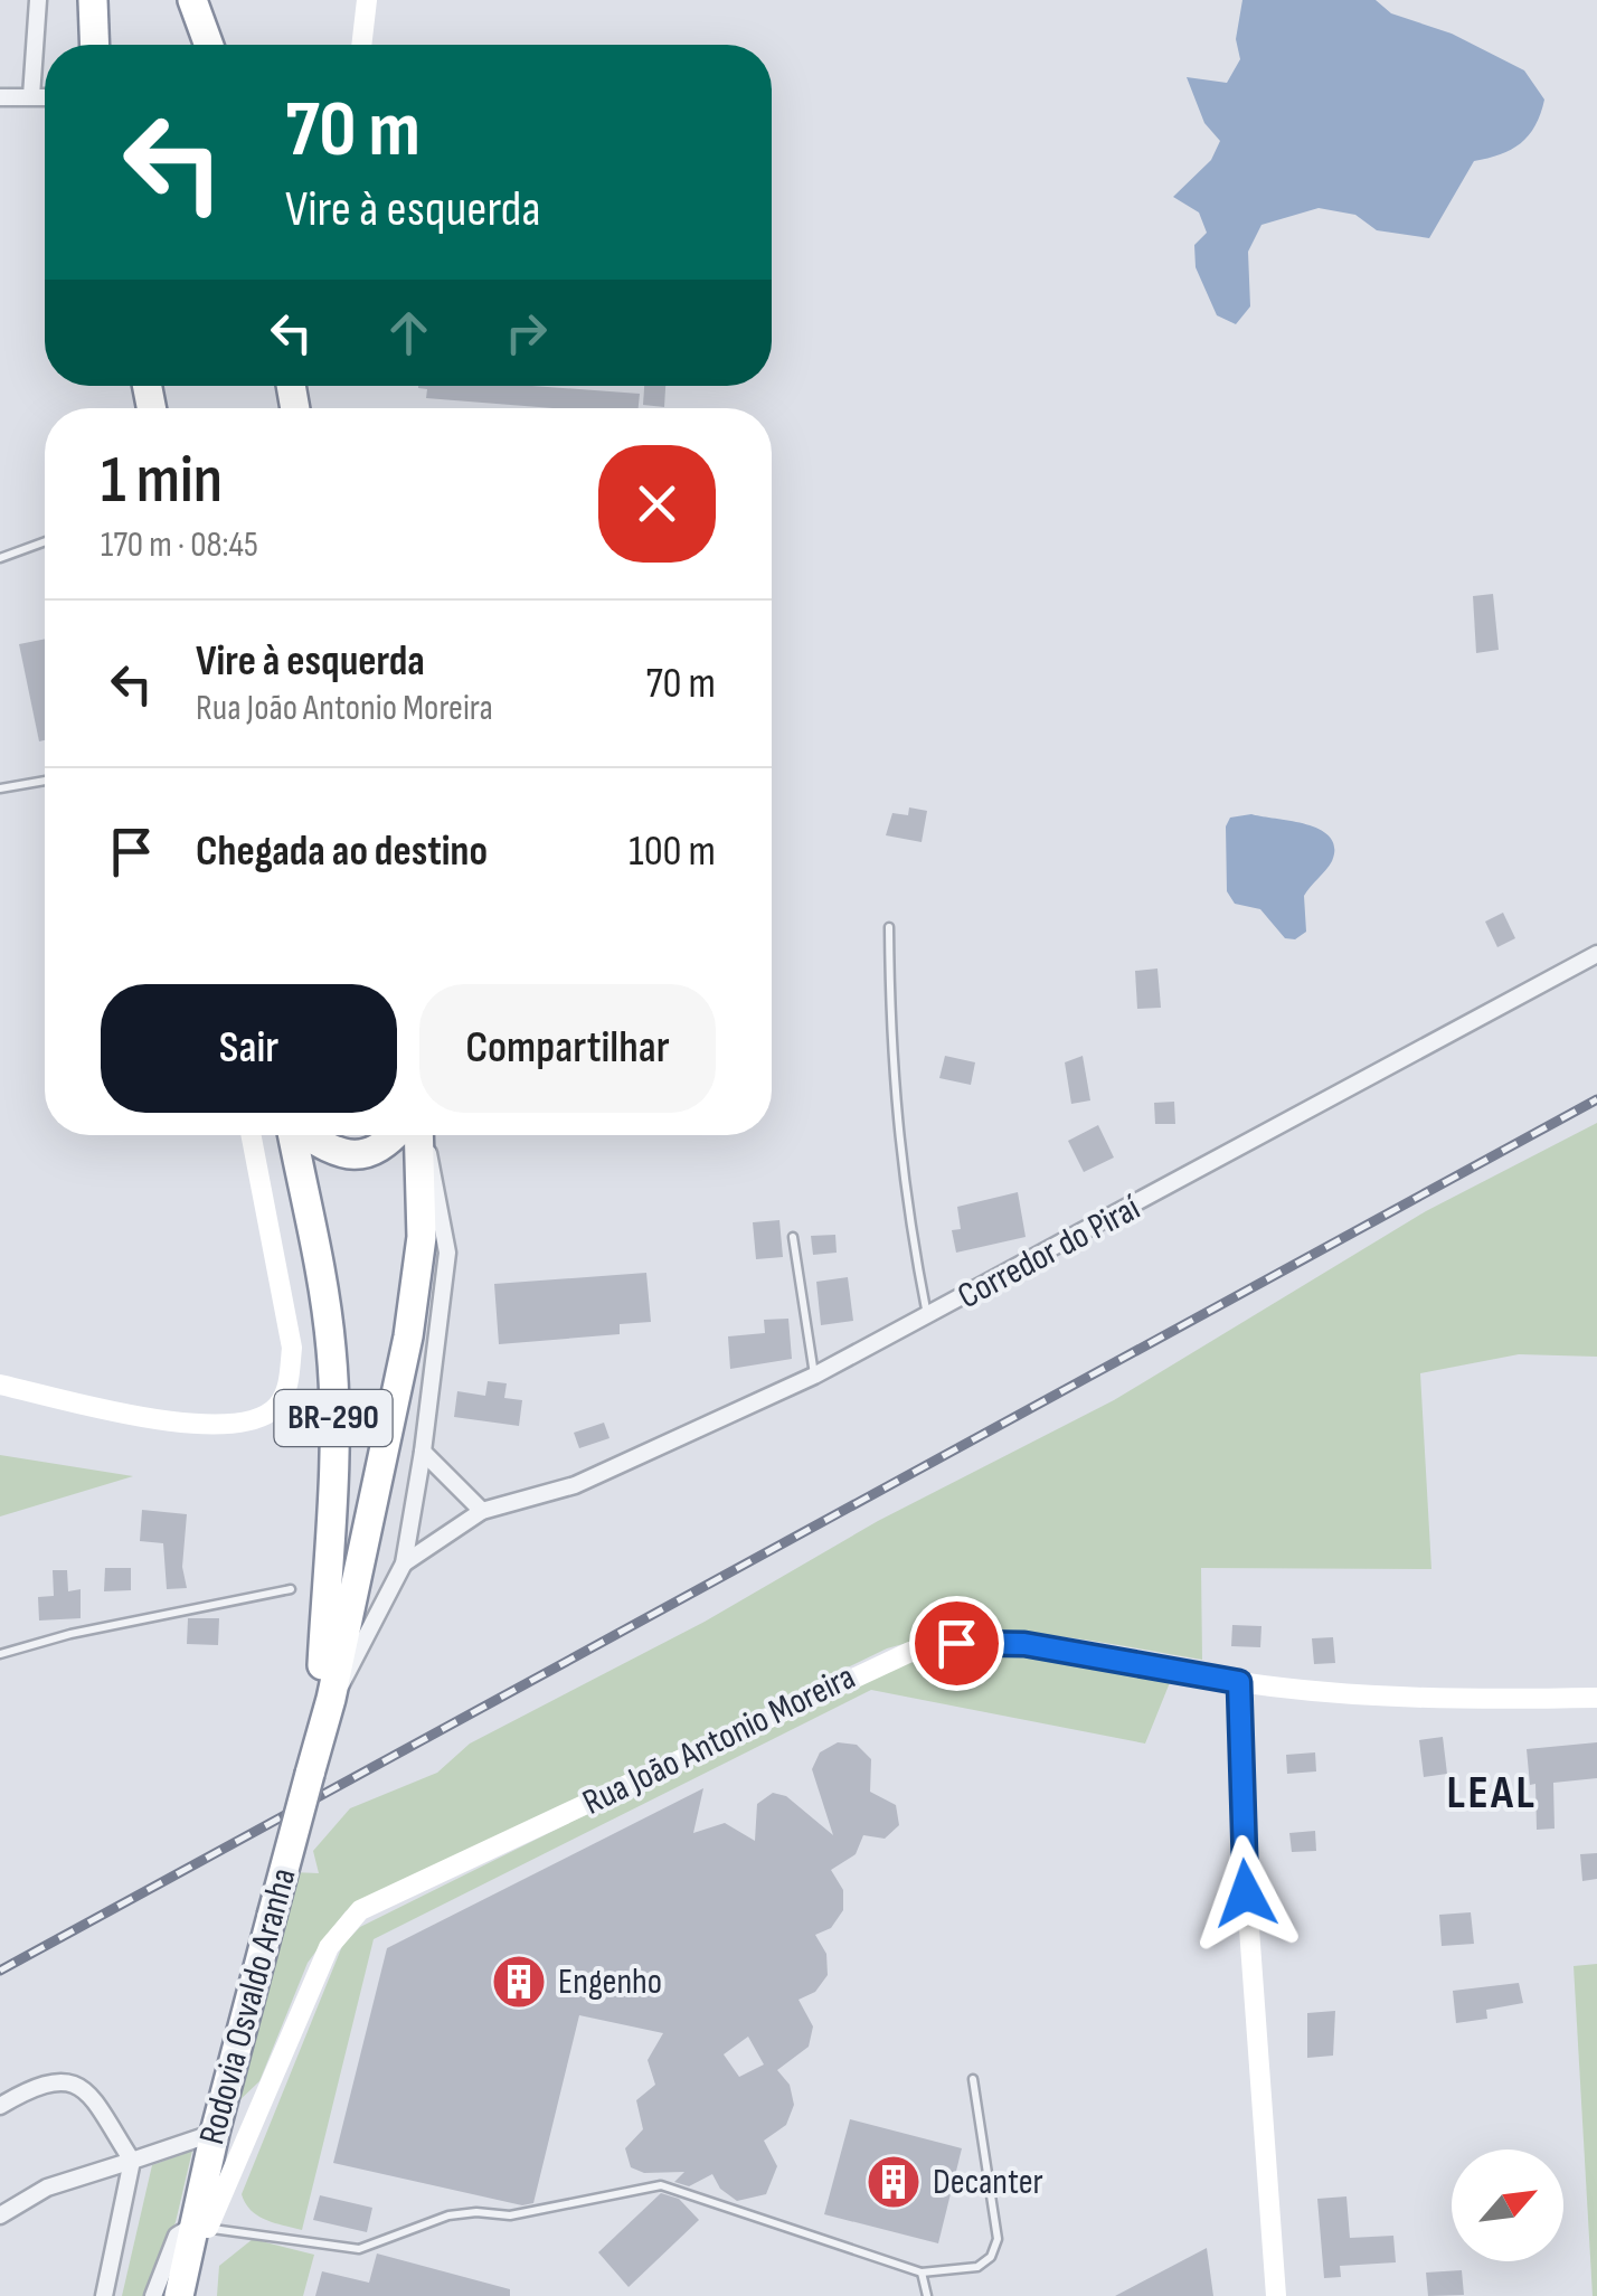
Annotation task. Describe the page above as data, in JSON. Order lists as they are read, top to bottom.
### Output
{
  "streets": {
    "highway": ["BR-290", "Rodovia Osvaldo Aranha"],
    "main road": ["Rua João Antonio Moreira"],
    "street": ["Corredor do Piraí"]
  },
  "crossings": [
    ["Rua João Antonio Moreira", "Rodovia Osvaldo Aranha"]
  ],
  "districts": ["LEAL"],
  "places": {
    "building": ["Engenho", "Decanter"]
  },
  "north": "top right",
  "page": {
    "turn": ["70 m", "Vire à esquerda"],
    "heading": ["1 min", "170 m · 08:45"],
    "list": [
      {
        "name": "Vire à esquerda",
        "note": "Rua João Antonio Moreira",
        "value": "70 m"
      },
      {
        "name": "Chegada ao destino",
        "value": "100 m"
      }
    ],
    "buttons": ["Sair", "Compartilhar"]
  }
}
